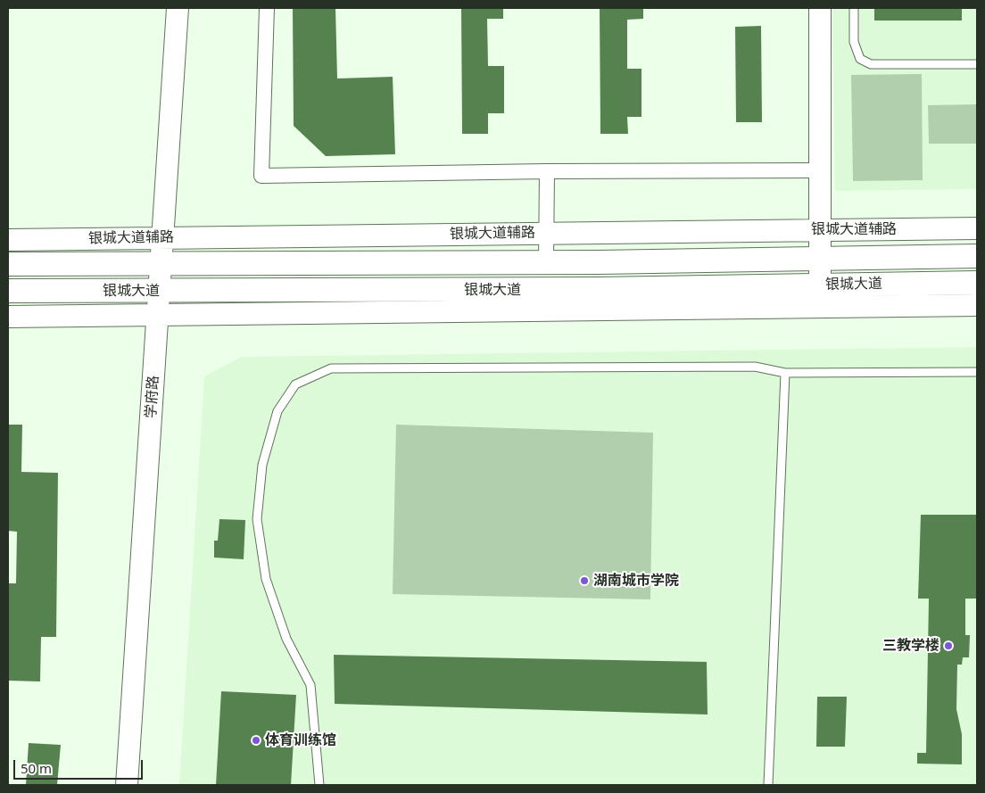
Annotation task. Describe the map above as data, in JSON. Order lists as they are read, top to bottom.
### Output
{
  "streets": {
    "main road": ["银城大道"],
    "street": ["银城大道辅路", "学府路"]
  },
  "crossings": [
    ["银城大道辅路", "学府路"],
    ["银城大道", "学府路"]
  ],
  "places": ["湖南城市学院", "三教学楼", "体育训练馆"],
  "scale_bar": "50 m"
}
